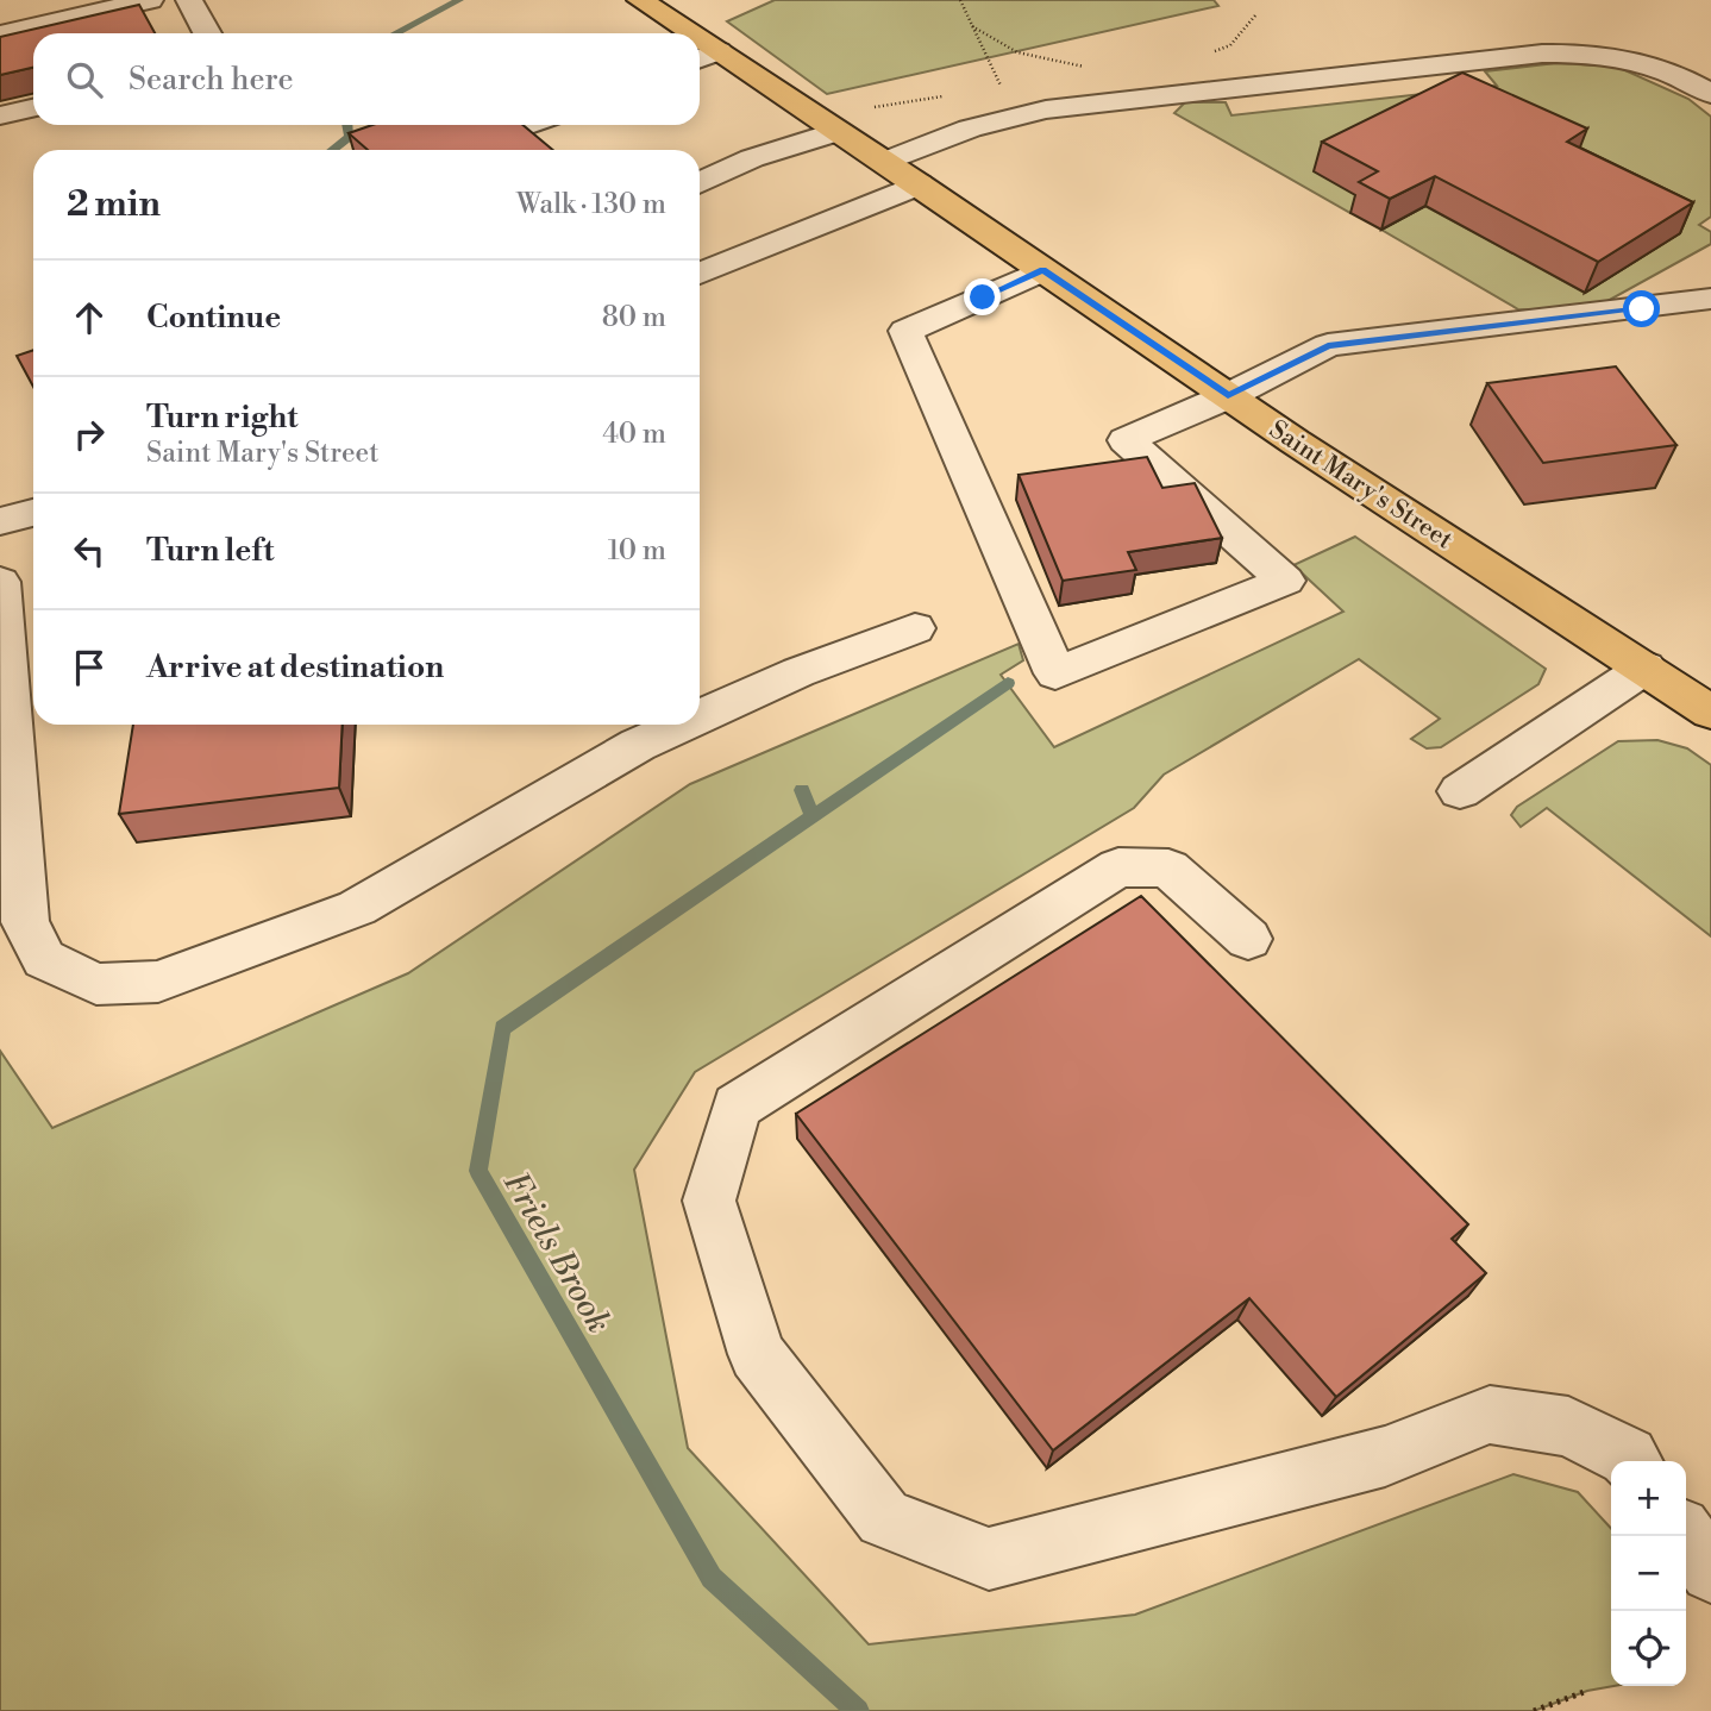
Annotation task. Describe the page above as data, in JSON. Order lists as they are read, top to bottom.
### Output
{
  "streets": {
    "main road": ["Saint Mary's Street"]
  },
  "water": ["Friels Brook"],
  "page": {
    "search": "Search here",
    "heading": ["2 min", "Walk · 130 m"],
    "list": [
      ["Continue", "80 m"],
      ["Turn right", "Saint Mary's Street", "40 m"],
      ["Turn left", "10 m"],
      "Arrive at destination"
    ],
    "map_buttons": ["+", "−"]
  }
}
